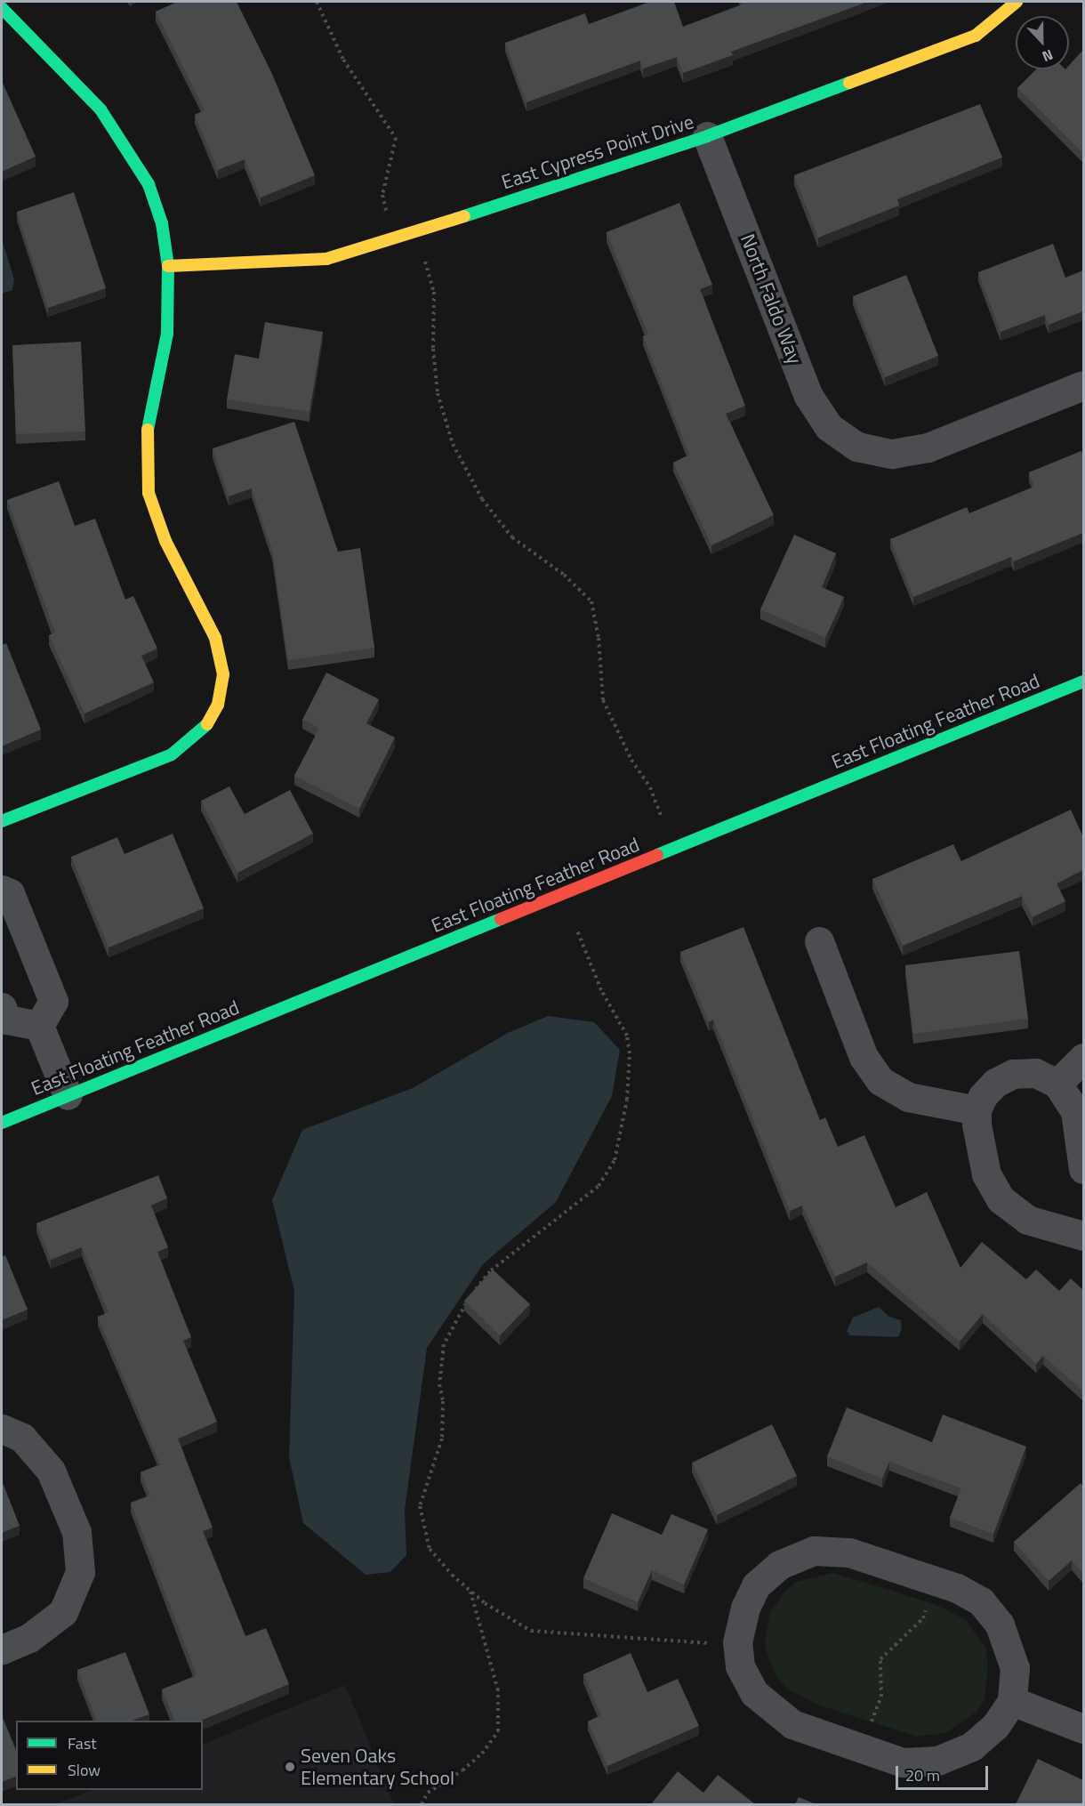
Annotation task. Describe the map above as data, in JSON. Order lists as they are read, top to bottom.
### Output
{
  "streets": {
    "street": ["East Cypress Point Drive", "North Faldo Way", "East Floating Feather Road"]
  },
  "crossings": [
    ["East Cypress Point Drive", "North Faldo Way"]
  ],
  "places": ["Seven Oaks Elementary School"],
  "legend": ["Fast", "Slow"],
  "scale_bar": "20 m",
  "north": "bottom"
}
